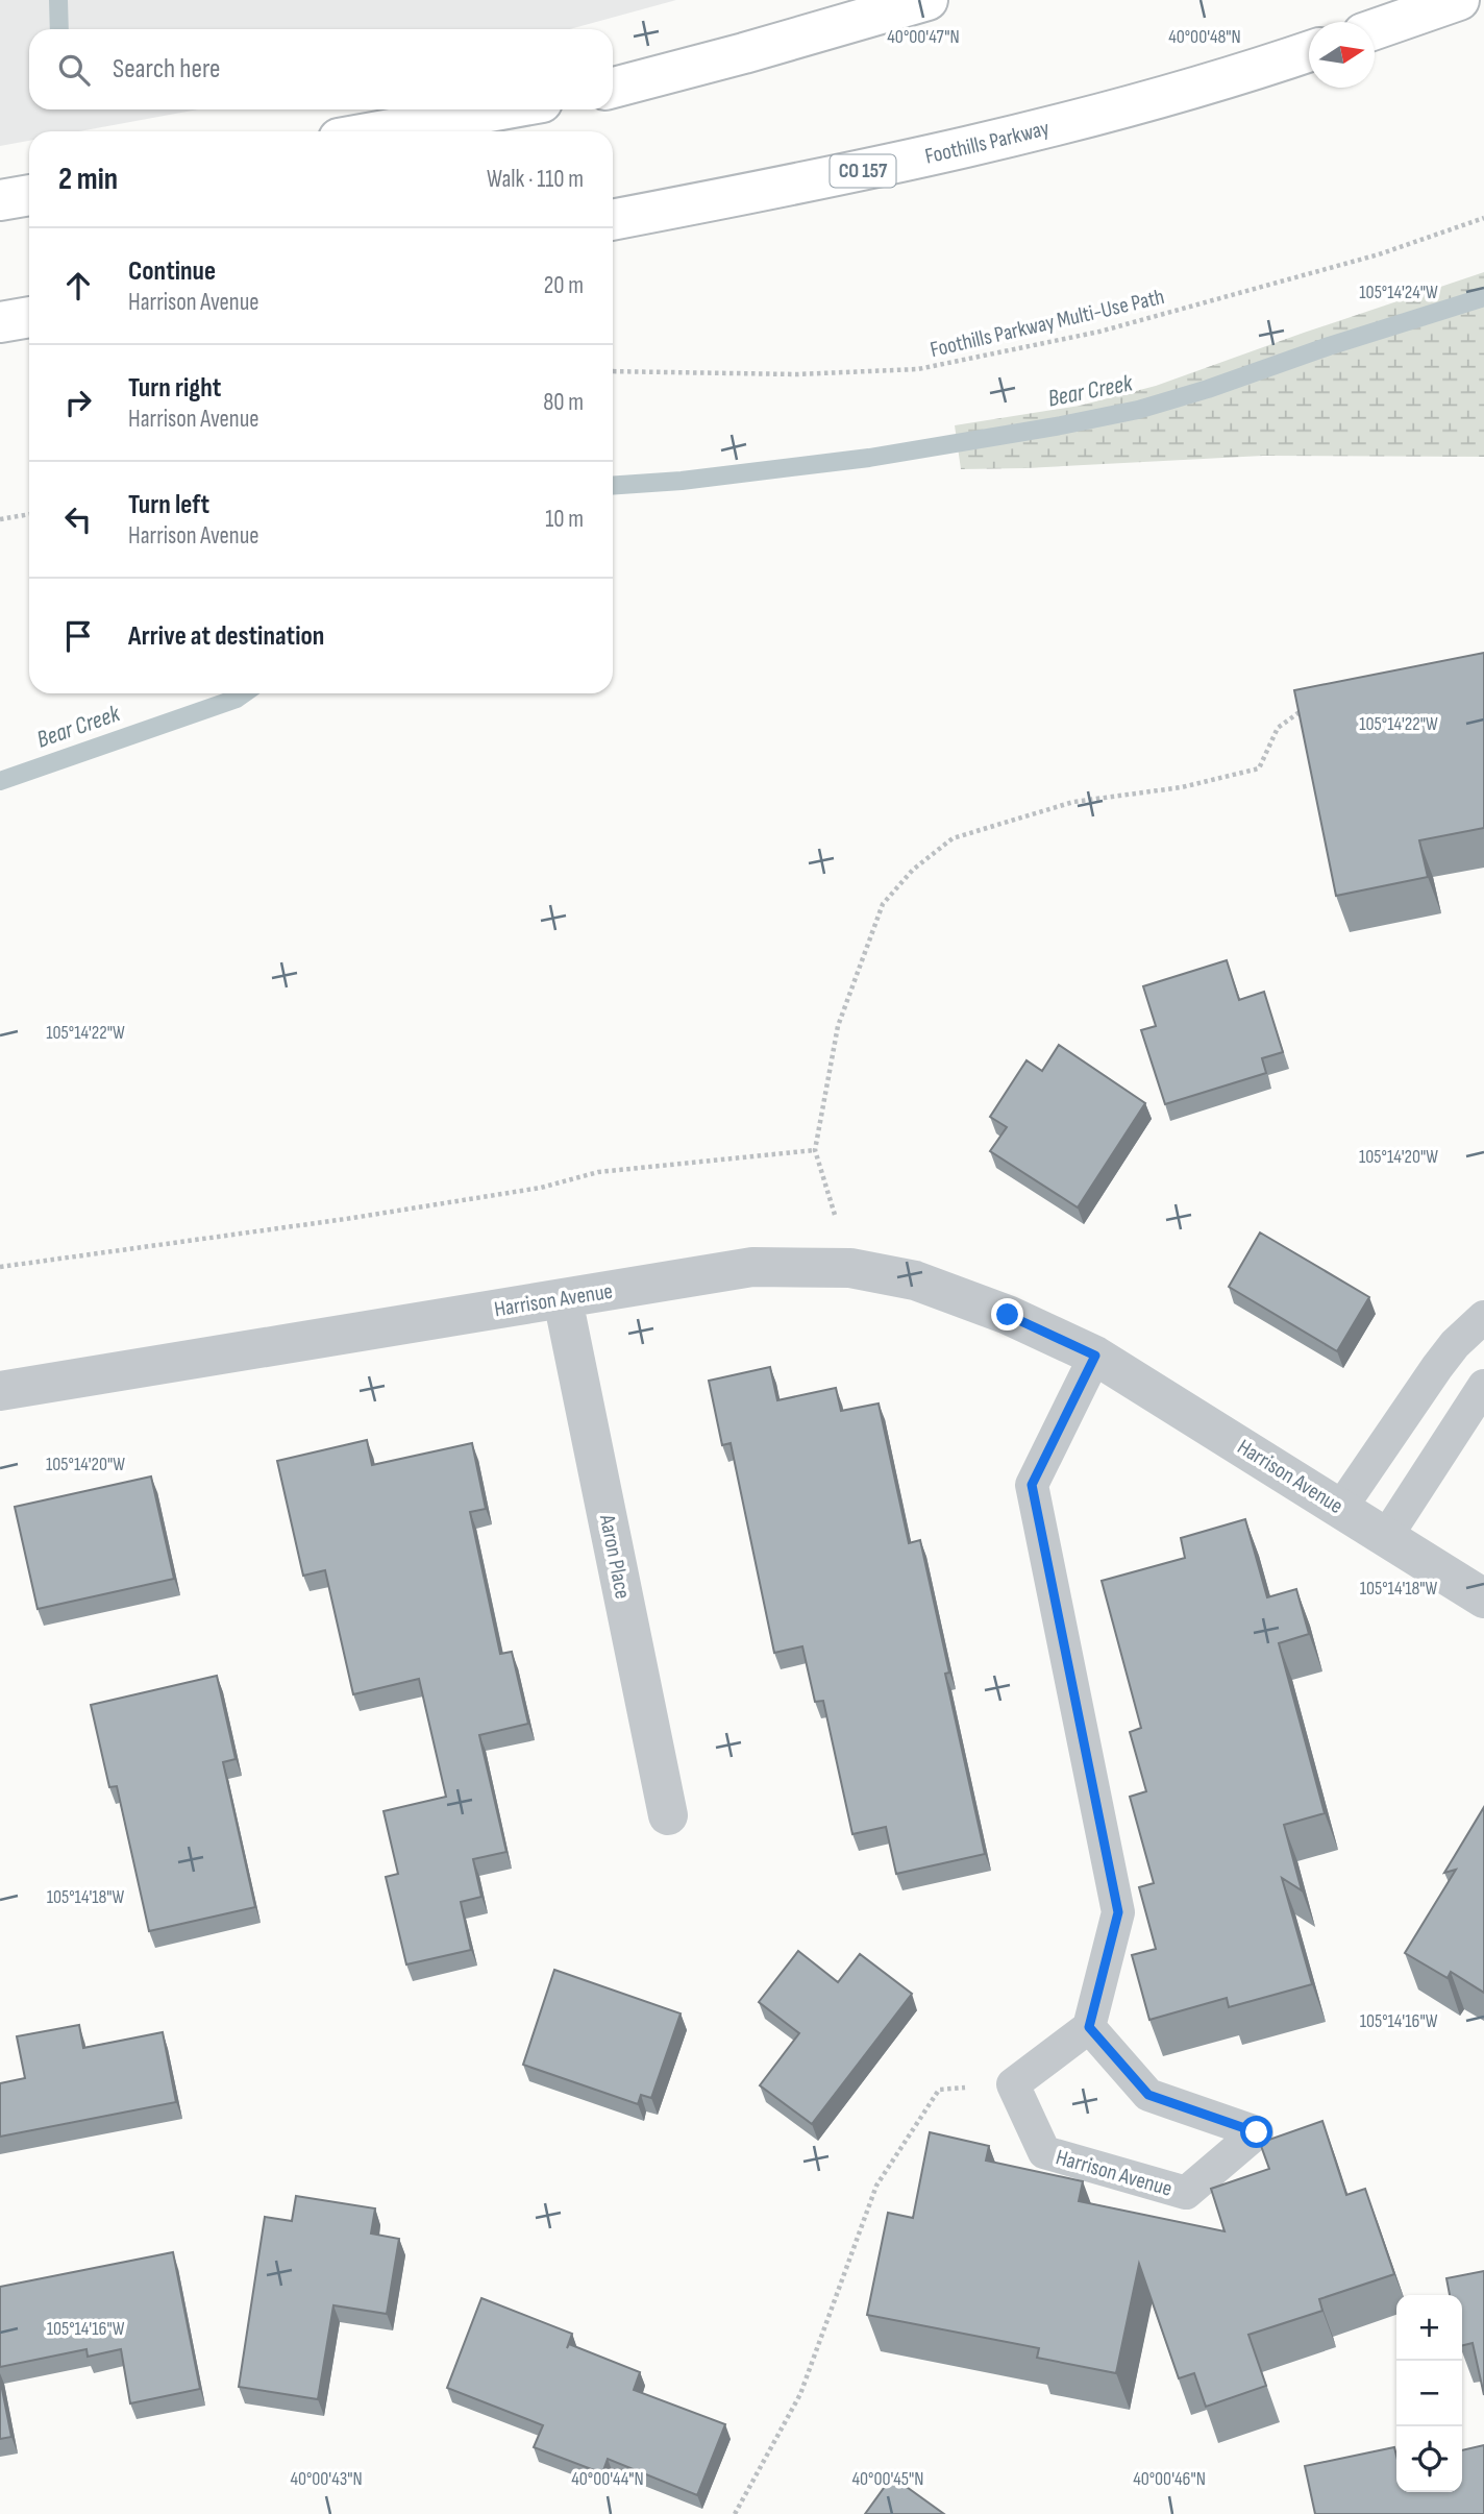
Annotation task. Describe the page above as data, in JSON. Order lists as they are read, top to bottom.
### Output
{
  "streets": {
    "highway": ["Foothills Parkway", "CO 157"],
    "street": ["Harrison Avenue", "Aaron Place"],
    "path": ["Foothills Parkway Multi-Use Path"]
  },
  "crossings": [
    ["Harrison Avenue", "Aaron Place"]
  ],
  "water": ["Bear Creek"],
  "north": "right",
  "page": {
    "search": "Search here",
    "heading": ["2 min", "Walk · 110 m"],
    "list": [
      ["Continue", "Harrison Avenue", "20 m"],
      ["Turn right", "Harrison Avenue", "80 m"],
      ["Turn left", "Harrison Avenue", "10 m"],
      "Arrive at destination"
    ],
    "map_buttons": ["+", "−"]
  },
  "coordinates": [
    "40°00'47\"N",
    "40°00'48\"N",
    "105°14'24\"W",
    "105°14'22\"W",
    "105°14'20\"W",
    "105°14'18\"W",
    "105°14'16\"W",
    "40°00'43\"N",
    "40°00'44\"N",
    "40°00'45\"N",
    "40°00'46\"N"
  ]
}
